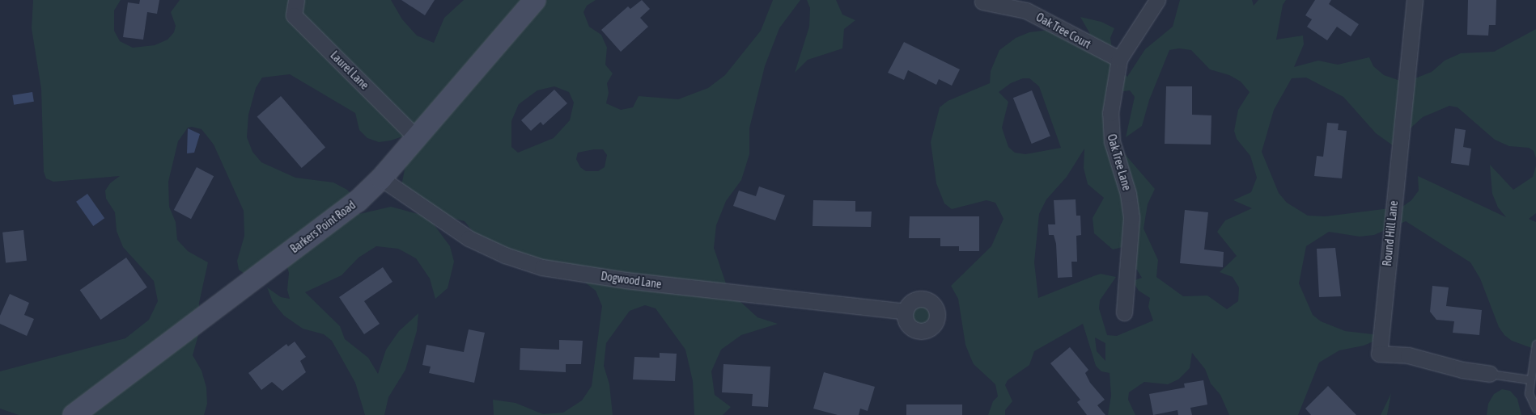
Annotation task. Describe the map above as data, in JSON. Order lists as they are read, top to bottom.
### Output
{
  "streets": {
    "street": [
      "Oak Tree Court",
      "Laurel Lane",
      "Oak Tree Lane",
      "Barkers Point Road",
      "Round Hill Lane",
      "Dogwood Lane"
    ]
  },
  "crossings": [
    ["Oak Tree Court", "Oak Tree Lane"],
    ["Laurel Lane", "Barkers Point Road"],
    ["Barkers Point Road", "Dogwood Lane"]
  ]
}
